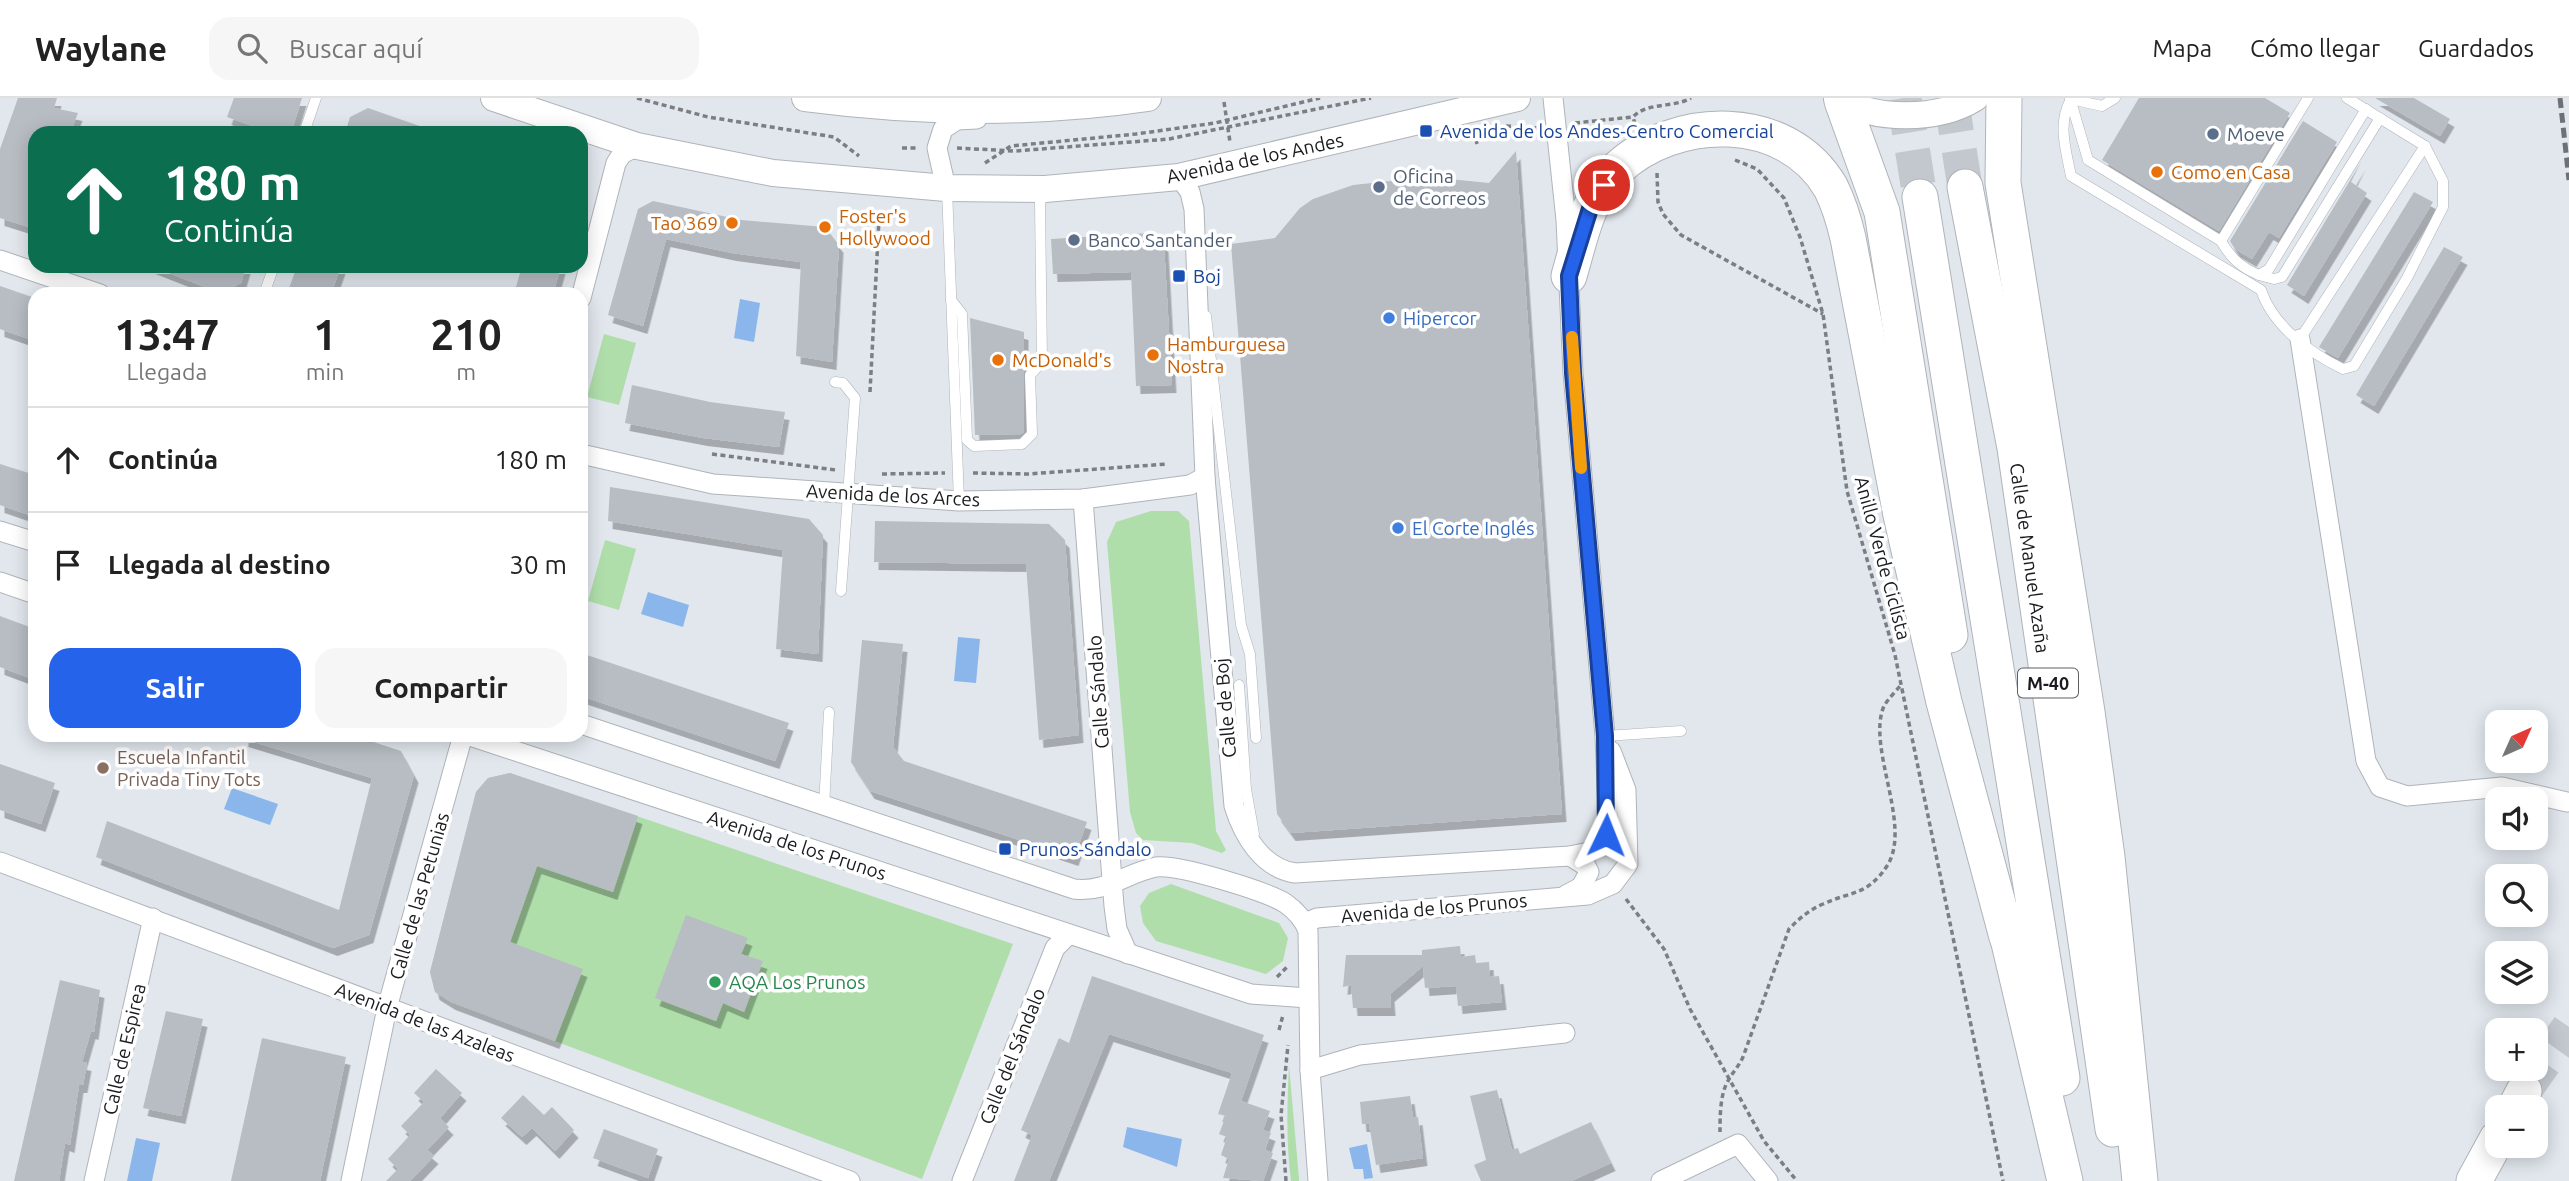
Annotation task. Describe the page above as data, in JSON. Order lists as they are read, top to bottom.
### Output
{
  "streets": {
    "highway": ["Calle de Manuel Azaña", "M-40"],
    "main road": ["Avenida de los Andes"],
    "street": [
      "Avenida de los Arces",
      "Calle Sándalo",
      "Calle de Boj",
      "Avenida de los Prunos",
      "Calle de las Petunias",
      "Avenida de las Azaleas",
      "Calle de Espirea",
      "Calle del Sándalo"
    ],
    "path": ["Anillo Verde Ciclista"]
  },
  "crossings": [
    ["Avenida de los Andes", "Calle de Boj"],
    ["Avenida de los Arces", "Calle Sándalo"],
    ["Avenida de los Arces", "Calle de Boj"],
    ["Avenida de los Prunos", "Calle del Sándalo"],
    ["Calle de las Petunias", "Avenida de las Azaleas"],
    ["Avenida de las Azaleas", "Calle de Espirea"]
  ],
  "places": {
    "transit": ["Avenida de los Andes-Centro Comercial", "Boj", "Prunos-Sándalo"],
    "other": [
      "Moeve",
      "Como en Casa",
      "Oficina de Correos",
      "Tao 369",
      "Foster's Hollywood",
      "Banco Santander",
      "Hipercor",
      "Hamburguesa Nostra",
      "McDonald's",
      "El Corte Inglés",
      "Escuela Infantil Privada Tiny Tots",
      "AQA Los Prunos"
    ]
  },
  "north": "top right",
  "page": {
    "header": "Waylane",
    "search": "Buscar aquí",
    "nav": ["Mapa", "Cómo llegar", "Guardados"],
    "turn": ["180 m", "Continúa"],
    "eta": [
      "13:47",
      "Llegada",
      "1",
      "min",
      "210",
      "m"
    ],
    "list": [
      {
        "name": "Continúa",
        "value": "180 m"
      },
      {
        "name": "Llegada al destino",
        "value": "30 m"
      }
    ],
    "buttons": ["Salir", "Compartir"],
    "map_buttons": ["+", "−"]
  }
}
